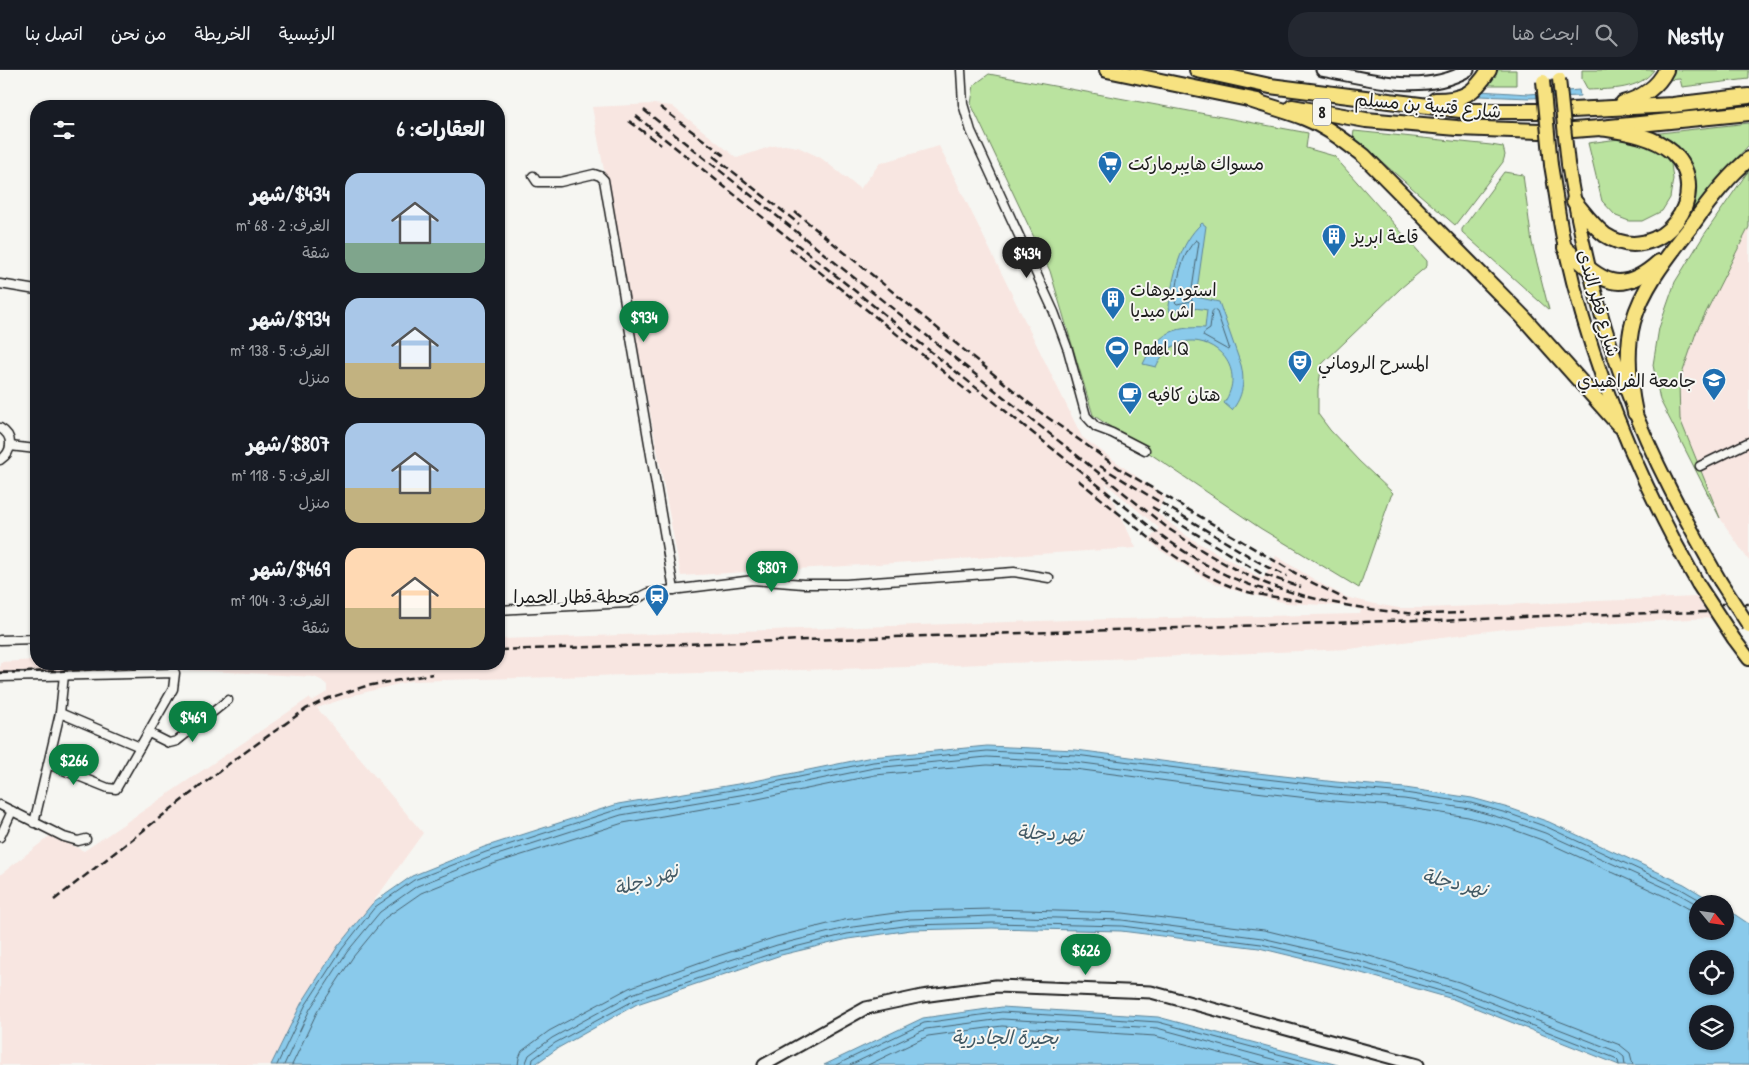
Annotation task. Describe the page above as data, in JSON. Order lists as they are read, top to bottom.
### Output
{
  "streets": {
    "highway": ["شارع قتيبة بن مسلم", "8"],
    "main road": ["شارع قطر الندى"]
  },
  "water": ["نهر دجلة", "بحيرة الجادرية"],
  "places": {
    "supermarket": ["مسواك هايبرماركت"],
    "building": ["قاعة ابريز", "استوديوهات اش ميديا"],
    "sports": ["Padel IQ"],
    "theatre": ["المسرح الروماني"],
    "school or university": ["جامعة الفراهيدي"],
    "cafe": ["هتان كافيه"],
    "station": ["محطة قطار الحمرا"]
  },
  "north": "bottom right",
  "page": {
    "header": "Nestly",
    "search": "ابحث هنا",
    "nav": [
      "الرئيسية",
      "الخريطة",
      "من نحن",
      "اتصل بنا"
    ],
    "heading": "العقارات: 6",
    "list": [
      {
        "name": "$434/شهر",
        "note": "الغرف: 2 · 68 m² · شقة"
      },
      {
        "name": "$934/شهر",
        "note": "الغرف: 5 · 138 m² · منزل"
      },
      {
        "name": "$807/شهر",
        "note": "الغرف: 5 · 118 m² · منزل"
      },
      {
        "name": "$469/شهر",
        "note": "الغرف: 3 · 104 m² · شقة"
      }
    ],
    "price": [
      "$434",
      "$934",
      "$807",
      "$469",
      "$266",
      "$626"
    ]
  }
}
